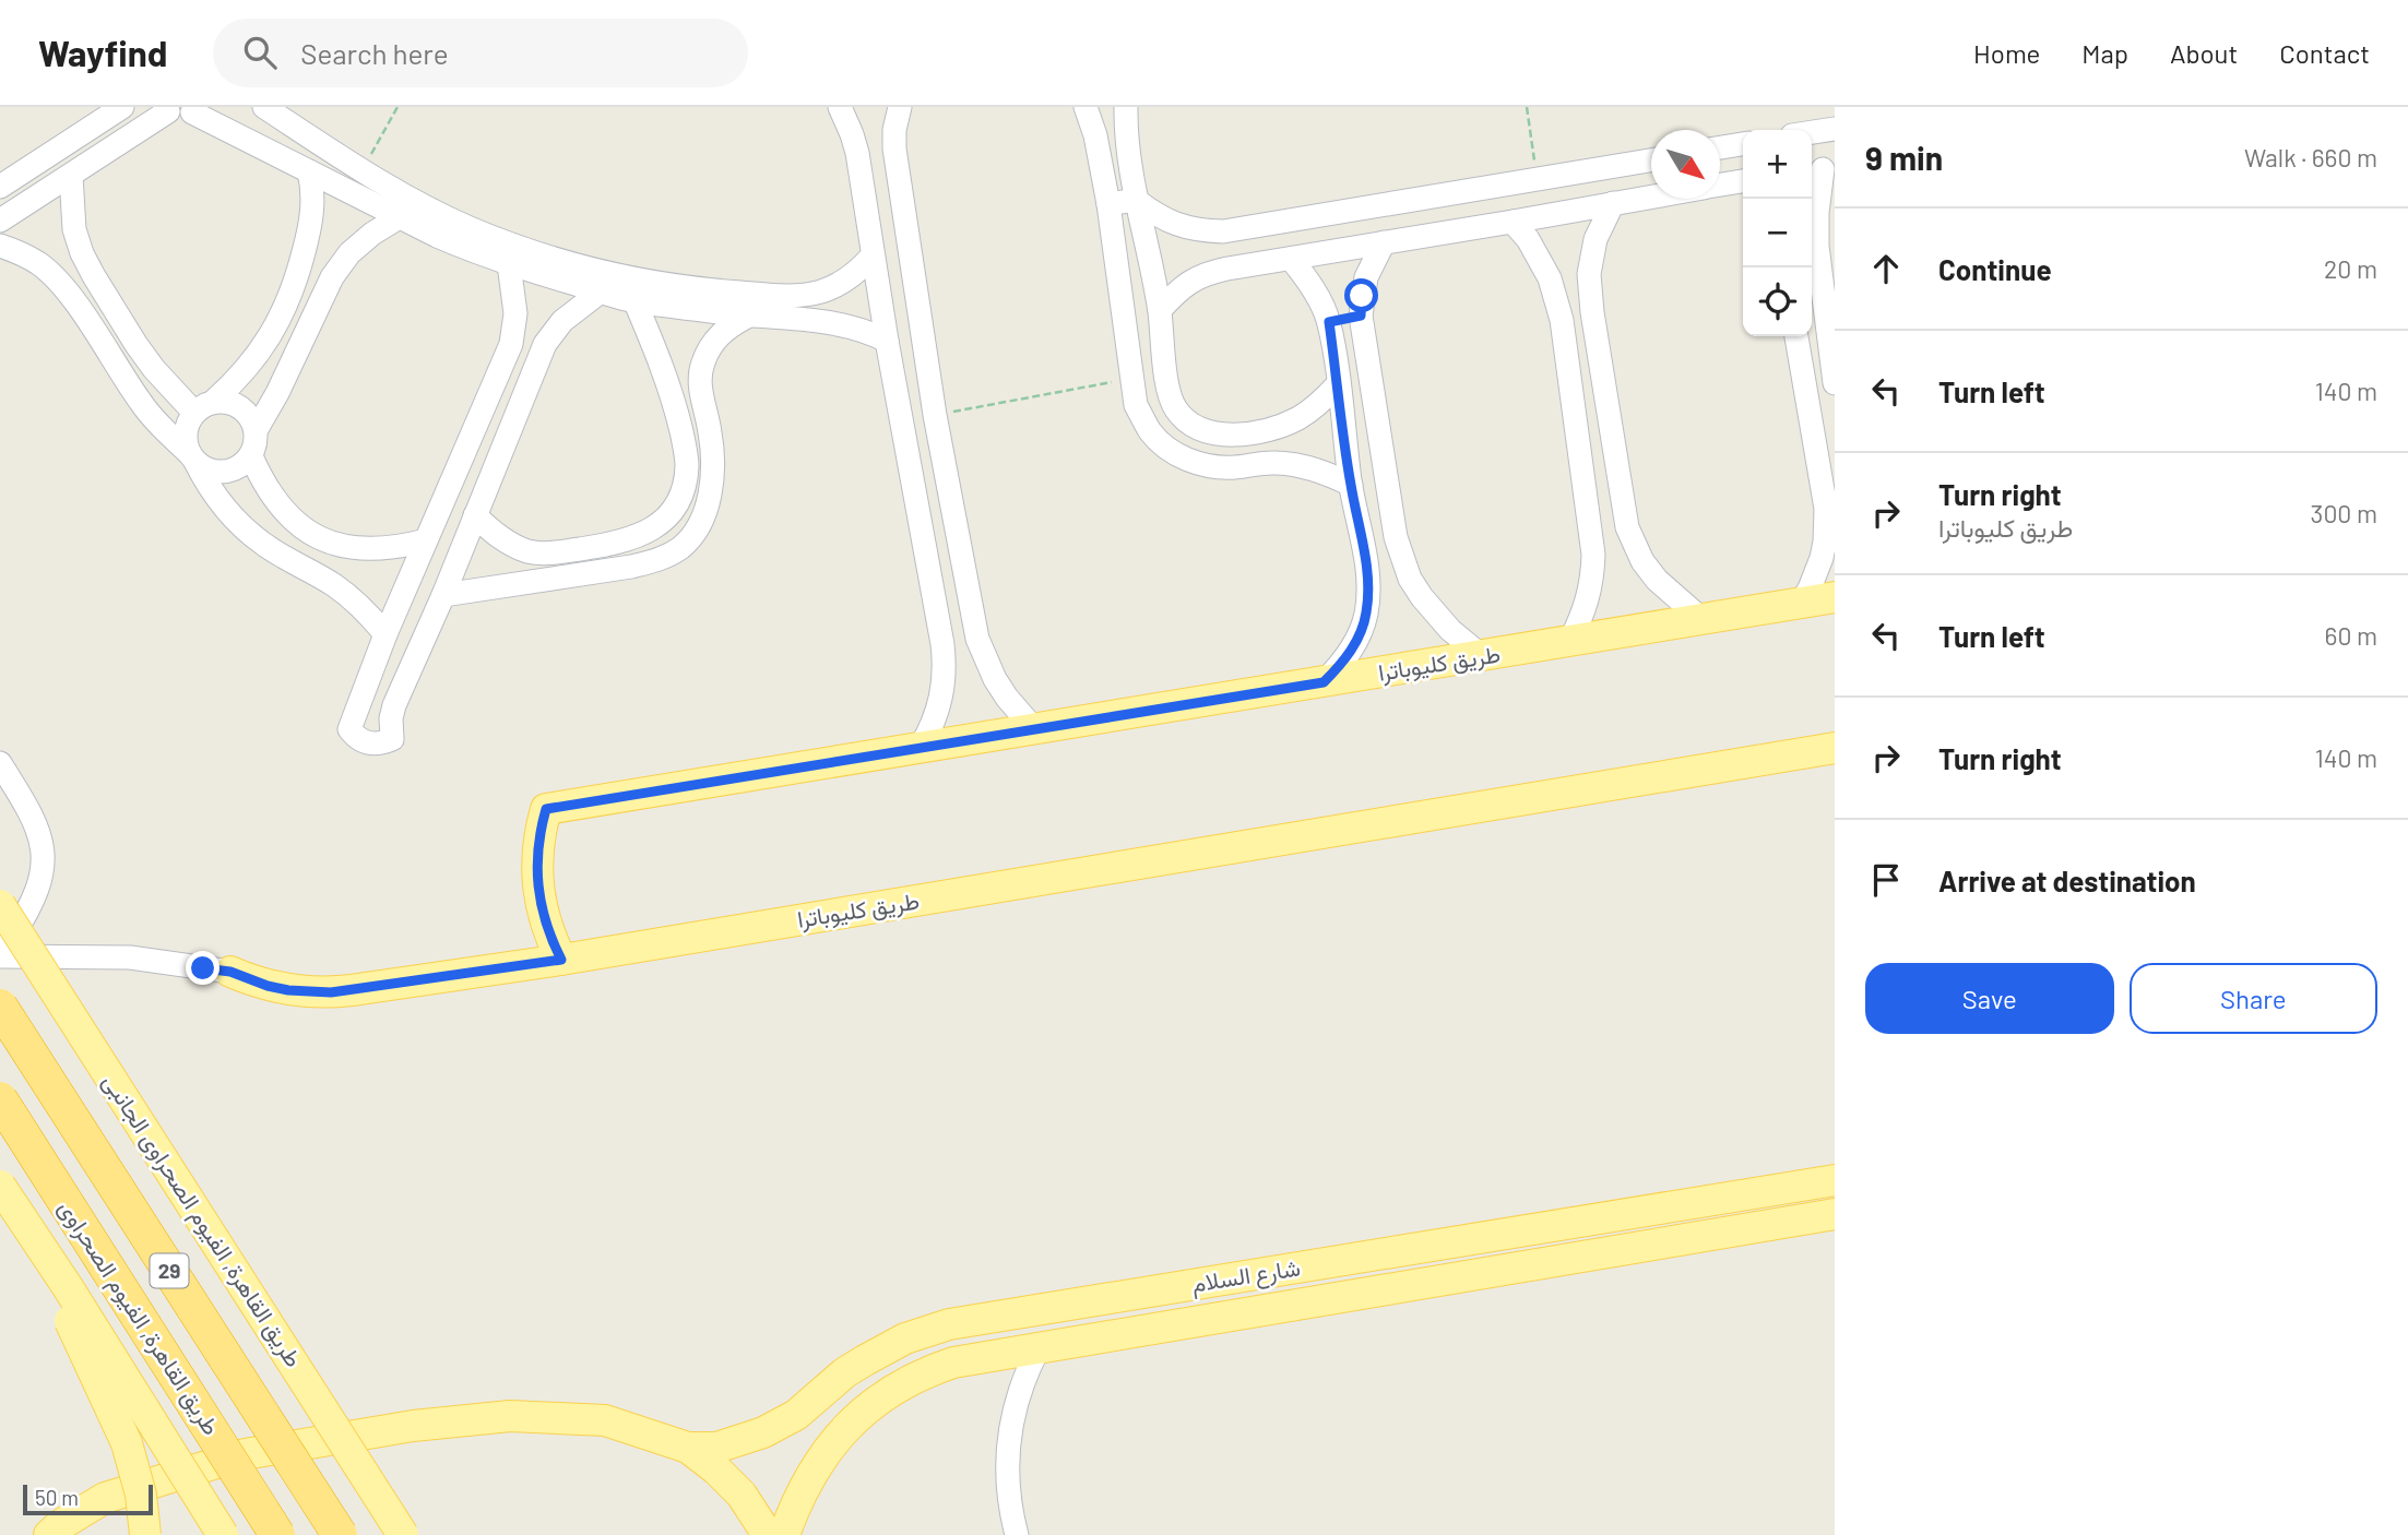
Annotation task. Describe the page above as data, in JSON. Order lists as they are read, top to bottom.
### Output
{
  "streets": {
    "highway": ["29", "طريق القاهرة, الفيوم الصحراوى"],
    "main road": ["طريق كليوباترا", "طريق القاهرة, الفيوم الصحراوى الجانبى", "شارع السلام"]
  },
  "scale_bar": "50 m",
  "north": "bottom right",
  "page": {
    "header": "Wayfind",
    "search": "Search here",
    "nav": [
      "Home",
      "Map",
      "About",
      "Contact"
    ],
    "heading": ["9 min", "Walk · 660 m"],
    "map_buttons": ["+", "−"],
    "list": [
      ["Continue", "20 m"],
      ["Turn left", "140 m"],
      ["Turn right", "طريق كليوباترا", "300 m"],
      ["Turn left", "60 m"],
      ["Turn right", "140 m"],
      "Arrive at destination"
    ],
    "buttons": ["Save", "Share"],
    "scale": "50 m"
  }
}
